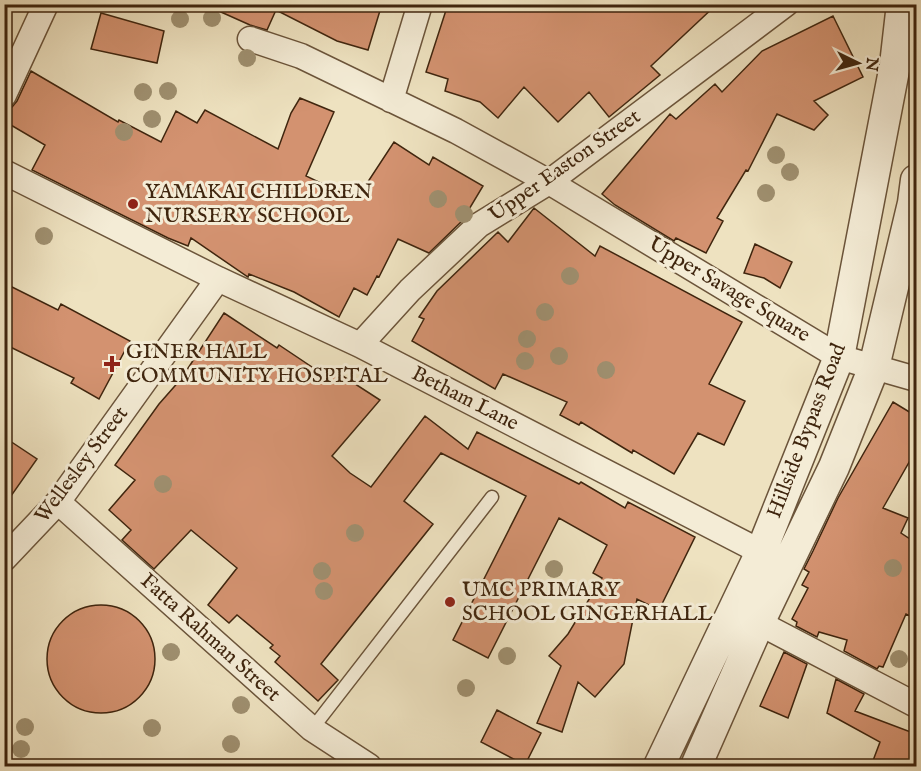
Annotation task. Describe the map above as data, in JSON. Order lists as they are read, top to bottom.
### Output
{
  "streets": {
    "street": [
      "Upper Easton Street",
      "Upper Savage Square",
      "Betham Lane",
      "Hillside Bypass Road",
      "Wellesley Street",
      "Fatta Rahman Street"
    ]
  },
  "crossings": [
    ["Upper Easton Street", "Upper Savage Square"],
    ["Upper Easton Street", "Betham Lane"],
    ["Upper Savage Square", "Hillside Bypass Road"],
    ["Betham Lane", "Hillside Bypass Road"],
    ["Betham Lane", "Wellesley Street"],
    ["Wellesley Street", "Fatta Rahman Street"]
  ],
  "places": {
    "other": ["YAMAKAI CHILDREN NURSERY SCHOOL", "UMC PRIMARY SCHOOL GINGERHALL"],
    "health": ["GINER HALL COMMUNITY HOSPITAL"]
  },
  "north": "right"
}
